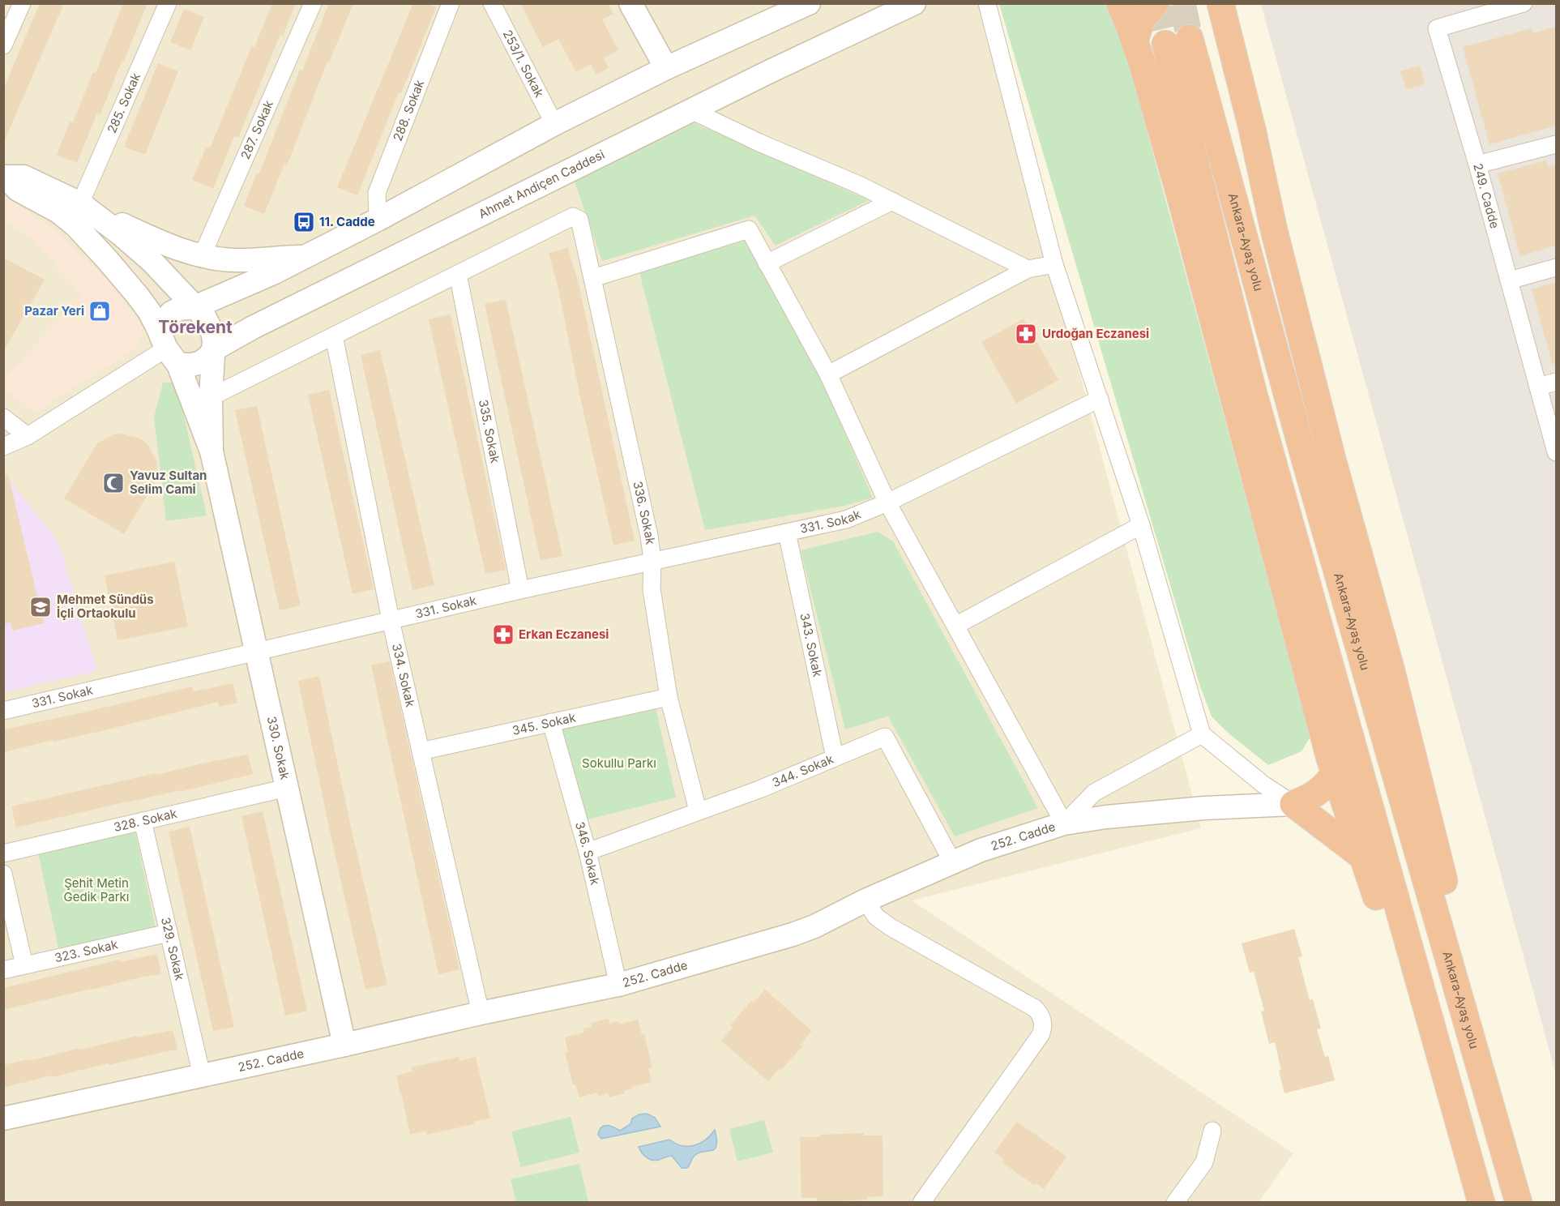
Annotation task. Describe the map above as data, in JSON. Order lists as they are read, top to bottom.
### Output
{
  "streets": {
    "highway": ["Ankara-Ayaş yolu"],
    "main road": ["Ahmet Andiçen Caddesi", "330. Sokak", "252. Cadde"],
    "street": [
      "253/1. Sokak",
      "285. Sokak",
      "288. Sokak",
      "287. Sokak",
      "249. Cadde",
      "335. Sokak",
      "336. Sokak",
      "331. Sokak",
      "343. Sokak",
      "334. Sokak",
      "345. Sokak",
      "344. Sokak",
      "328. Sokak",
      "346. Sokak",
      "329. Sokak",
      "323. Sokak"
    ]
  },
  "crossings": [
    ["Ahmet Andiçen Caddesi", "330. Sokak"],
    ["335. Sokak", "336. Sokak"],
    ["335. Sokak", "331. Sokak"],
    ["336. Sokak", "331. Sokak"],
    ["336. Sokak", "345. Sokak"],
    ["336. Sokak", "344. Sokak"],
    ["331. Sokak", "343. Sokak"],
    ["331. Sokak", "334. Sokak"],
    ["331. Sokak", "330. Sokak"],
    ["343. Sokak", "344. Sokak"],
    ["334. Sokak", "345. Sokak"],
    ["334. Sokak", "252. Cadde"],
    ["345. Sokak", "346. Sokak"],
    ["330. Sokak", "328. Sokak"],
    ["330. Sokak", "252. Cadde"],
    ["344. Sokak", "252. Cadde"],
    ["344. Sokak", "346. Sokak"],
    ["328. Sokak", "329. Sokak"],
    ["252. Cadde", "346. Sokak"],
    ["252. Cadde", "329. Sokak"],
    ["329. Sokak", "323. Sokak"]
  ],
  "districts": ["Törekent"],
  "parks": ["Sokullu Parkı", "Şehit Metin Gedik Parkı"],
  "places": {
    "bus stop": ["11. Cadde"],
    "shop": ["Pazar Yeri"],
    "pharmacy": ["Urdoğan Eczanesi", "Erkan Eczanesi"],
    "mosque": ["Yavuz Sultan Selim Cami"],
    "school or university": ["Mehmet Sündüs İçli Ortaokulu"]
  }
}
